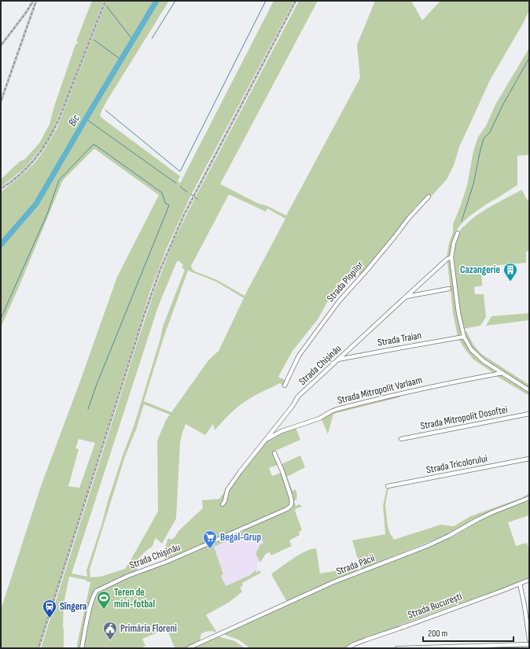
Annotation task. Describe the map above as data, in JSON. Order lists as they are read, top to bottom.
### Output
{
  "streets": {
    "street": [
      "Strada Plopilor",
      "Strada Traian",
      "Strada Chișinău",
      "Strada Mitropolit Varlaam",
      "Strada Mitropolit Dosoftei",
      "Strada Tricolorului",
      "Strada Păcii",
      "Strada București"
    ]
  },
  "crossings": [
    ["Strada Traian", "Strada Chișinău"],
    ["Strada Chișinău", "Strada Mitropolit Varlaam"]
  ],
  "water": ["Bîc"],
  "places": {
    "building": ["Cazangerie"],
    "supermarket": ["Begal-Grup"],
    "sports": ["Teren de mini-fotbal"],
    "station": ["Sîngera"],
    "public building": ["Primăria Floreni"]
  },
  "scale_bar": "200 m"
}
